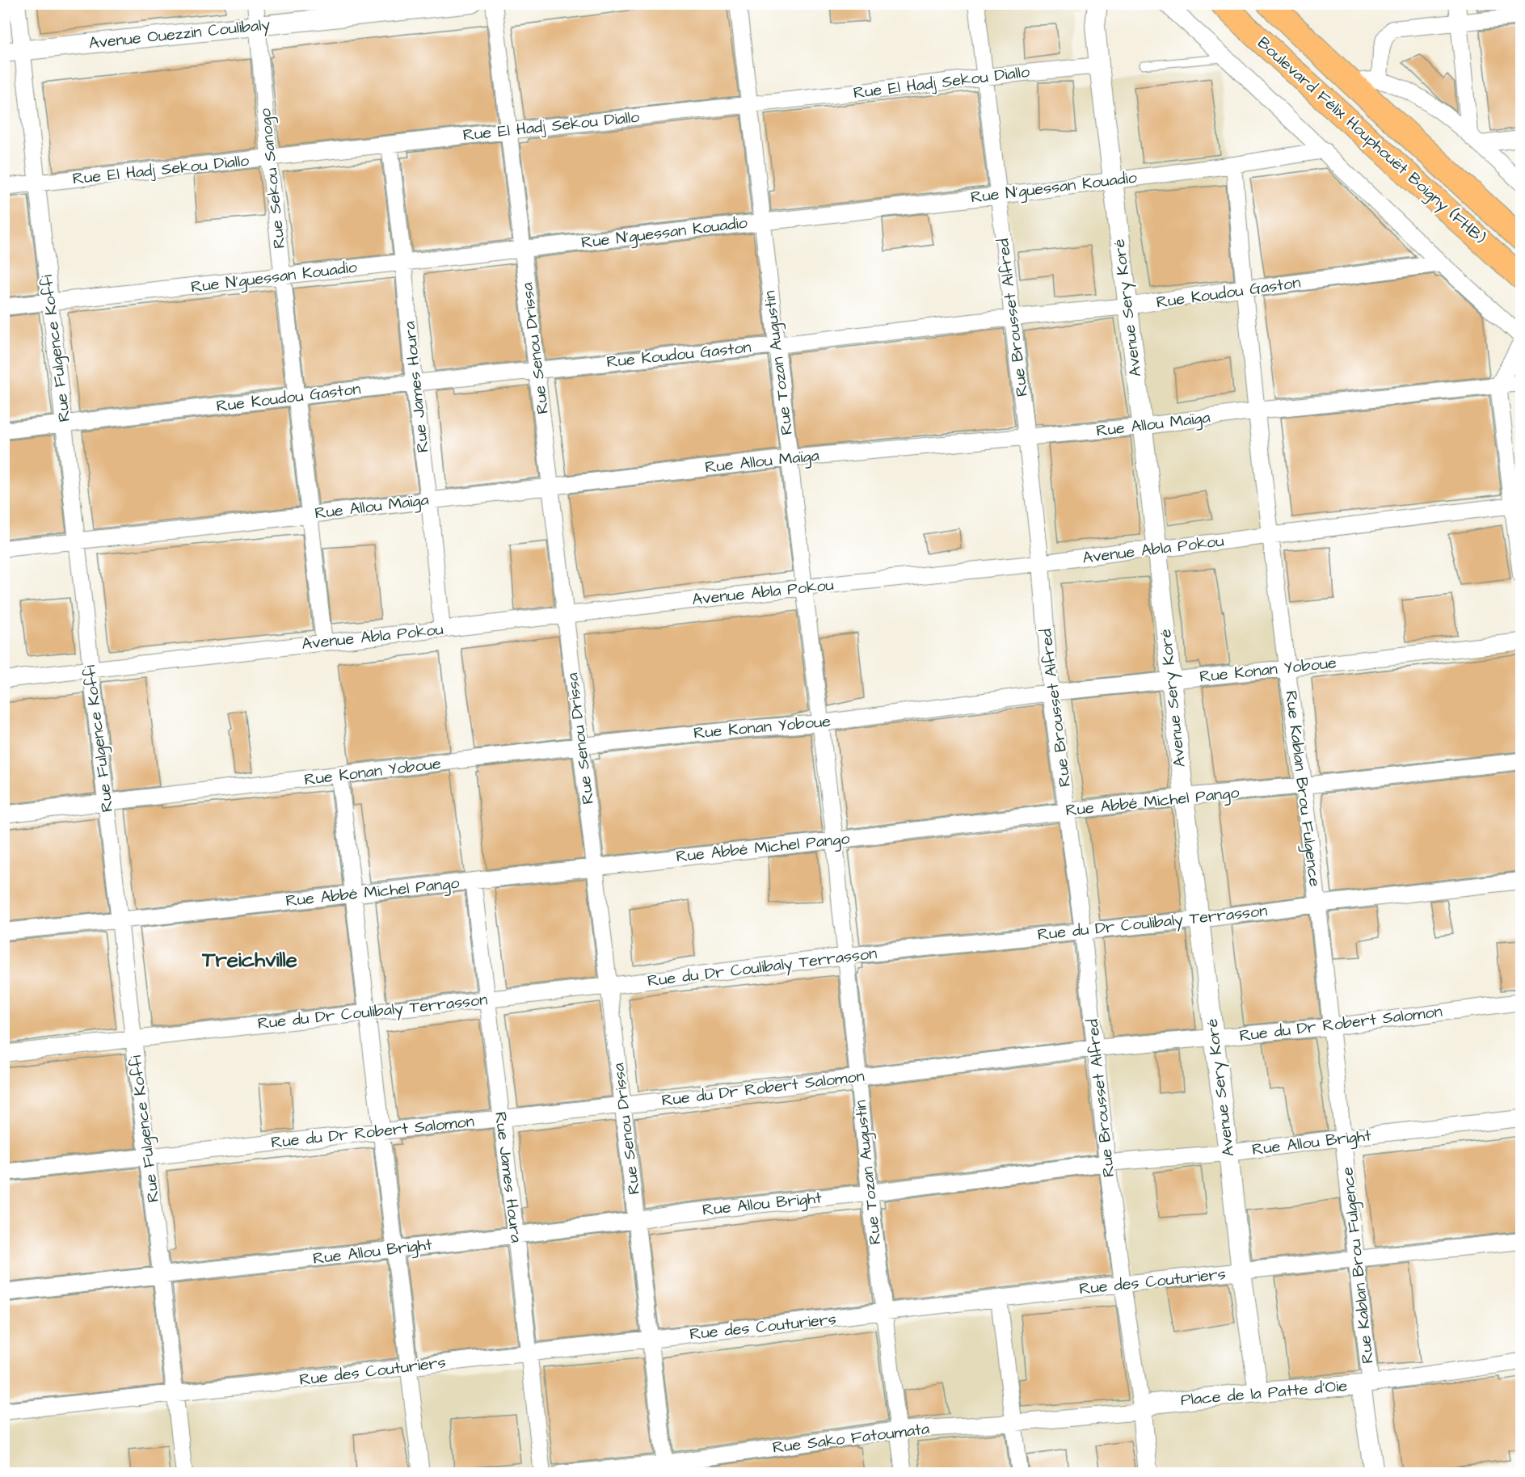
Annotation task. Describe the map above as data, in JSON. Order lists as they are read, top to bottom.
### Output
{
  "streets": {
    "main road": ["Boulevard Félix Houphouët Boigny (FHB)"],
    "street": [
      "Avenue Ouezzin Coulibaly",
      "Rue El Hadj Sekou Diallo",
      "Rue Sekou Sanogo",
      "Rue N'guessan Kouadio",
      "Rue Koudou Gaston",
      "Avenue Sery Koré",
      "Rue Brousset Alfred",
      "Rue Fulgence Koffi",
      "Rue Senou Drissa",
      "Rue Tozan Augustin",
      "Rue James Houra",
      "Rue Allou Maïga",
      "Avenue Abla Pokou",
      "Rue Konan Yoboue",
      "Rue Kablan Brou Fulgence",
      "Rue Abbé Michel Pango",
      "Rue du Dr Coulibaly Terrasson",
      "Rue du Dr Robert Salomon",
      "Rue Allou Bright",
      "Rue des Couturiers",
      "Place de la Patte d'Oie",
      "Rue Sako Fatoumata"
    ]
  },
  "crossings": [
    ["Avenue Ouezzin Coulibaly", "Rue Sekou Sanogo"],
    ["Avenue Ouezzin Coulibaly", "Rue Fulgence Koffi"],
    ["Rue El Hadj Sekou Diallo", "Rue Sekou Sanogo"],
    ["Rue El Hadj Sekou Diallo", "Avenue Sery Koré"],
    ["Rue El Hadj Sekou Diallo", "Rue Brousset Alfred"],
    ["Rue El Hadj Sekou Diallo", "Rue Fulgence Koffi"],
    ["Rue El Hadj Sekou Diallo", "Rue Senou Drissa"],
    ["Rue El Hadj Sekou Diallo", "Rue Tozan Augustin"],
    ["Rue El Hadj Sekou Diallo", "Rue James Houra"],
    ["Rue Sekou Sanogo", "Rue N'guessan Kouadio"],
    ["Rue Sekou Sanogo", "Rue Koudou Gaston"],
    ["Rue Sekou Sanogo", "Rue Allou Maïga"],
    ["Rue Sekou Sanogo", "Avenue Abla Pokou"],
    ["Rue N'guessan Kouadio", "Avenue Sery Koré"],
    ["Rue N'guessan Kouadio", "Rue Brousset Alfred"],
    ["Rue N'guessan Kouadio", "Rue Fulgence Koffi"],
    ["Rue N'guessan Kouadio", "Rue Senou Drissa"],
    ["Rue N'guessan Kouadio", "Rue Tozan Augustin"],
    ["Rue N'guessan Kouadio", "Rue James Houra"],
    ["Rue N'guessan Kouadio", "Rue Kablan Brou Fulgence"],
    ["Rue Koudou Gaston", "Avenue Sery Koré"],
    ["Rue Koudou Gaston", "Rue Brousset Alfred"],
    ["Rue Koudou Gaston", "Rue Fulgence Koffi"],
    ["Rue Koudou Gaston", "Rue Senou Drissa"],
    ["Rue Koudou Gaston", "Rue Tozan Augustin"],
    ["Rue Koudou Gaston", "Rue James Houra"],
    ["Rue Koudou Gaston", "Rue Kablan Brou Fulgence"],
    ["Avenue Sery Koré", "Rue Allou Maïga"],
    ["Avenue Sery Koré", "Avenue Abla Pokou"],
    ["Avenue Sery Koré", "Rue Konan Yoboue"],
    ["Avenue Sery Koré", "Rue Abbé Michel Pango"],
    ["Avenue Sery Koré", "Rue du Dr Coulibaly Terrasson"],
    ["Avenue Sery Koré", "Rue du Dr Robert Salomon"],
    ["Avenue Sery Koré", "Rue Allou Bright"],
    ["Avenue Sery Koré", "Rue des Couturiers"],
    ["Avenue Sery Koré", "Place de la Patte d'Oie"],
    ["Rue Brousset Alfred", "Rue Allou Maïga"],
    ["Rue Brousset Alfred", "Avenue Abla Pokou"],
    ["Rue Brousset Alfred", "Rue Konan Yoboue"],
    ["Rue Brousset Alfred", "Rue Abbé Michel Pango"],
    ["Rue Brousset Alfred", "Rue du Dr Coulibaly Terrasson"],
    ["Rue Brousset Alfred", "Rue du Dr Robert Salomon"],
    ["Rue Brousset Alfred", "Rue Allou Bright"],
    ["Rue Brousset Alfred", "Rue des Couturiers"],
    ["Rue Brousset Alfred", "Place de la Patte d'Oie"],
    ["Rue Brousset Alfred", "Rue Sako Fatoumata"],
    ["Rue Fulgence Koffi", "Rue Allou Maïga"],
    ["Rue Fulgence Koffi", "Avenue Abla Pokou"],
    ["Rue Fulgence Koffi", "Rue Konan Yoboue"],
    ["Rue Fulgence Koffi", "Rue Abbé Michel Pango"],
    ["Rue Fulgence Koffi", "Rue du Dr Coulibaly Terrasson"],
    ["Rue Fulgence Koffi", "Rue du Dr Robert Salomon"],
    ["Rue Fulgence Koffi", "Rue Allou Bright"],
    ["Rue Fulgence Koffi", "Rue des Couturiers"],
    ["Rue Senou Drissa", "Rue Allou Maïga"],
    ["Rue Senou Drissa", "Avenue Abla Pokou"],
    ["Rue Senou Drissa", "Rue Konan Yoboue"],
    ["Rue Senou Drissa", "Rue Abbé Michel Pango"],
    ["Rue Senou Drissa", "Rue du Dr Coulibaly Terrasson"],
    ["Rue Senou Drissa", "Rue du Dr Robert Salomon"],
    ["Rue Senou Drissa", "Rue Allou Bright"],
    ["Rue Senou Drissa", "Rue des Couturiers"],
    ["Rue Senou Drissa", "Rue Sako Fatoumata"],
    ["Rue Tozan Augustin", "Rue Allou Maïga"],
    ["Rue Tozan Augustin", "Avenue Abla Pokou"],
    ["Rue Tozan Augustin", "Rue Konan Yoboue"],
    ["Rue Tozan Augustin", "Rue Abbé Michel Pango"],
    ["Rue Tozan Augustin", "Rue du Dr Coulibaly Terrasson"],
    ["Rue Tozan Augustin", "Rue du Dr Robert Salomon"],
    ["Rue Tozan Augustin", "Rue Allou Bright"],
    ["Rue Tozan Augustin", "Rue des Couturiers"],
    ["Rue Tozan Augustin", "Rue Sako Fatoumata"],
    ["Rue James Houra", "Rue Allou Maïga"],
    ["Rue James Houra", "Avenue Abla Pokou"],
    ["Rue James Houra", "Rue Abbé Michel Pango"],
    ["Rue James Houra", "Rue du Dr Coulibaly Terrasson"],
    ["Rue James Houra", "Rue du Dr Robert Salomon"],
    ["Rue James Houra", "Rue Allou Bright"],
    ["Rue James Houra", "Rue des Couturiers"],
    ["Rue Allou Maïga", "Rue Kablan Brou Fulgence"],
    ["Avenue Abla Pokou", "Rue Kablan Brou Fulgence"],
    ["Rue Konan Yoboue", "Rue Kablan Brou Fulgence"],
    ["Rue Kablan Brou Fulgence", "Rue Abbé Michel Pango"],
    ["Rue Kablan Brou Fulgence", "Rue du Dr Coulibaly Terrasson"],
    ["Rue Kablan Brou Fulgence", "Rue du Dr Robert Salomon"],
    ["Rue Kablan Brou Fulgence", "Rue Allou Bright"],
    ["Rue Kablan Brou Fulgence", "Rue des Couturiers"],
    ["Rue Kablan Brou Fulgence", "Place de la Patte d'Oie"],
    ["Place de la Patte d'Oie", "Rue Sako Fatoumata"]
  ],
  "districts": ["Treichville"]
}
